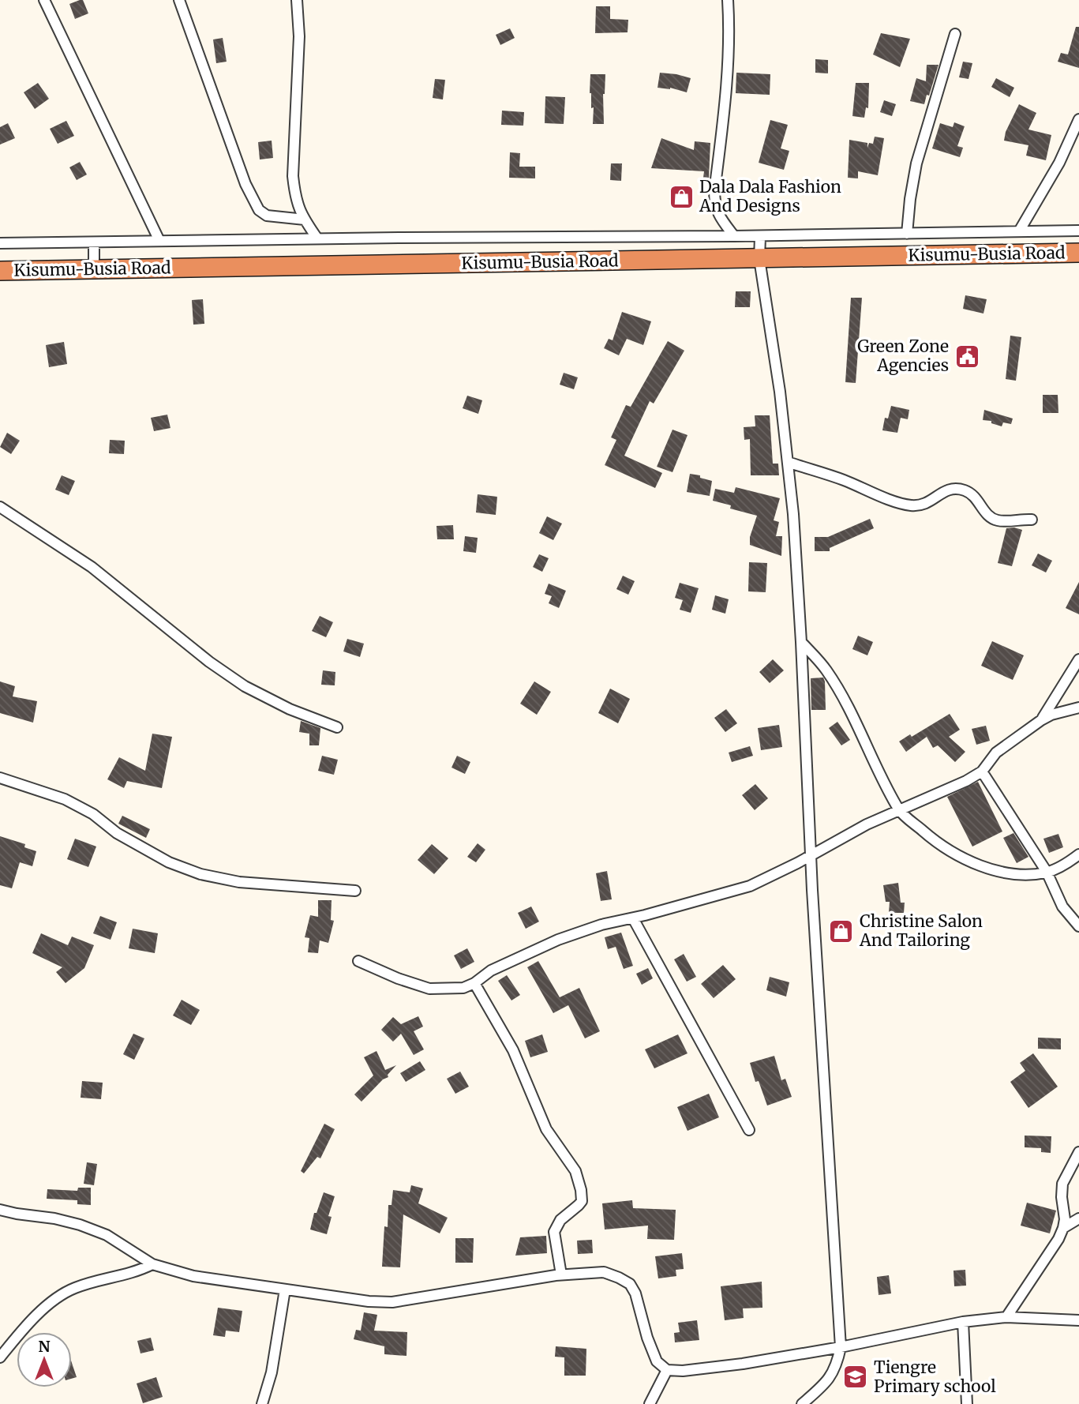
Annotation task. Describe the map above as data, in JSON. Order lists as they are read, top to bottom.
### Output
{
  "streets": {
    "highway": ["Kisumu-Busia Road"]
  },
  "places": {
    "shop": ["Dala Dala Fashion And Designs", "Christine Salon And Tailoring"],
    "public building": ["Green Zone Agencies"],
    "school or university": ["Tiengre Primary school"]
  },
  "north": "top"
}
